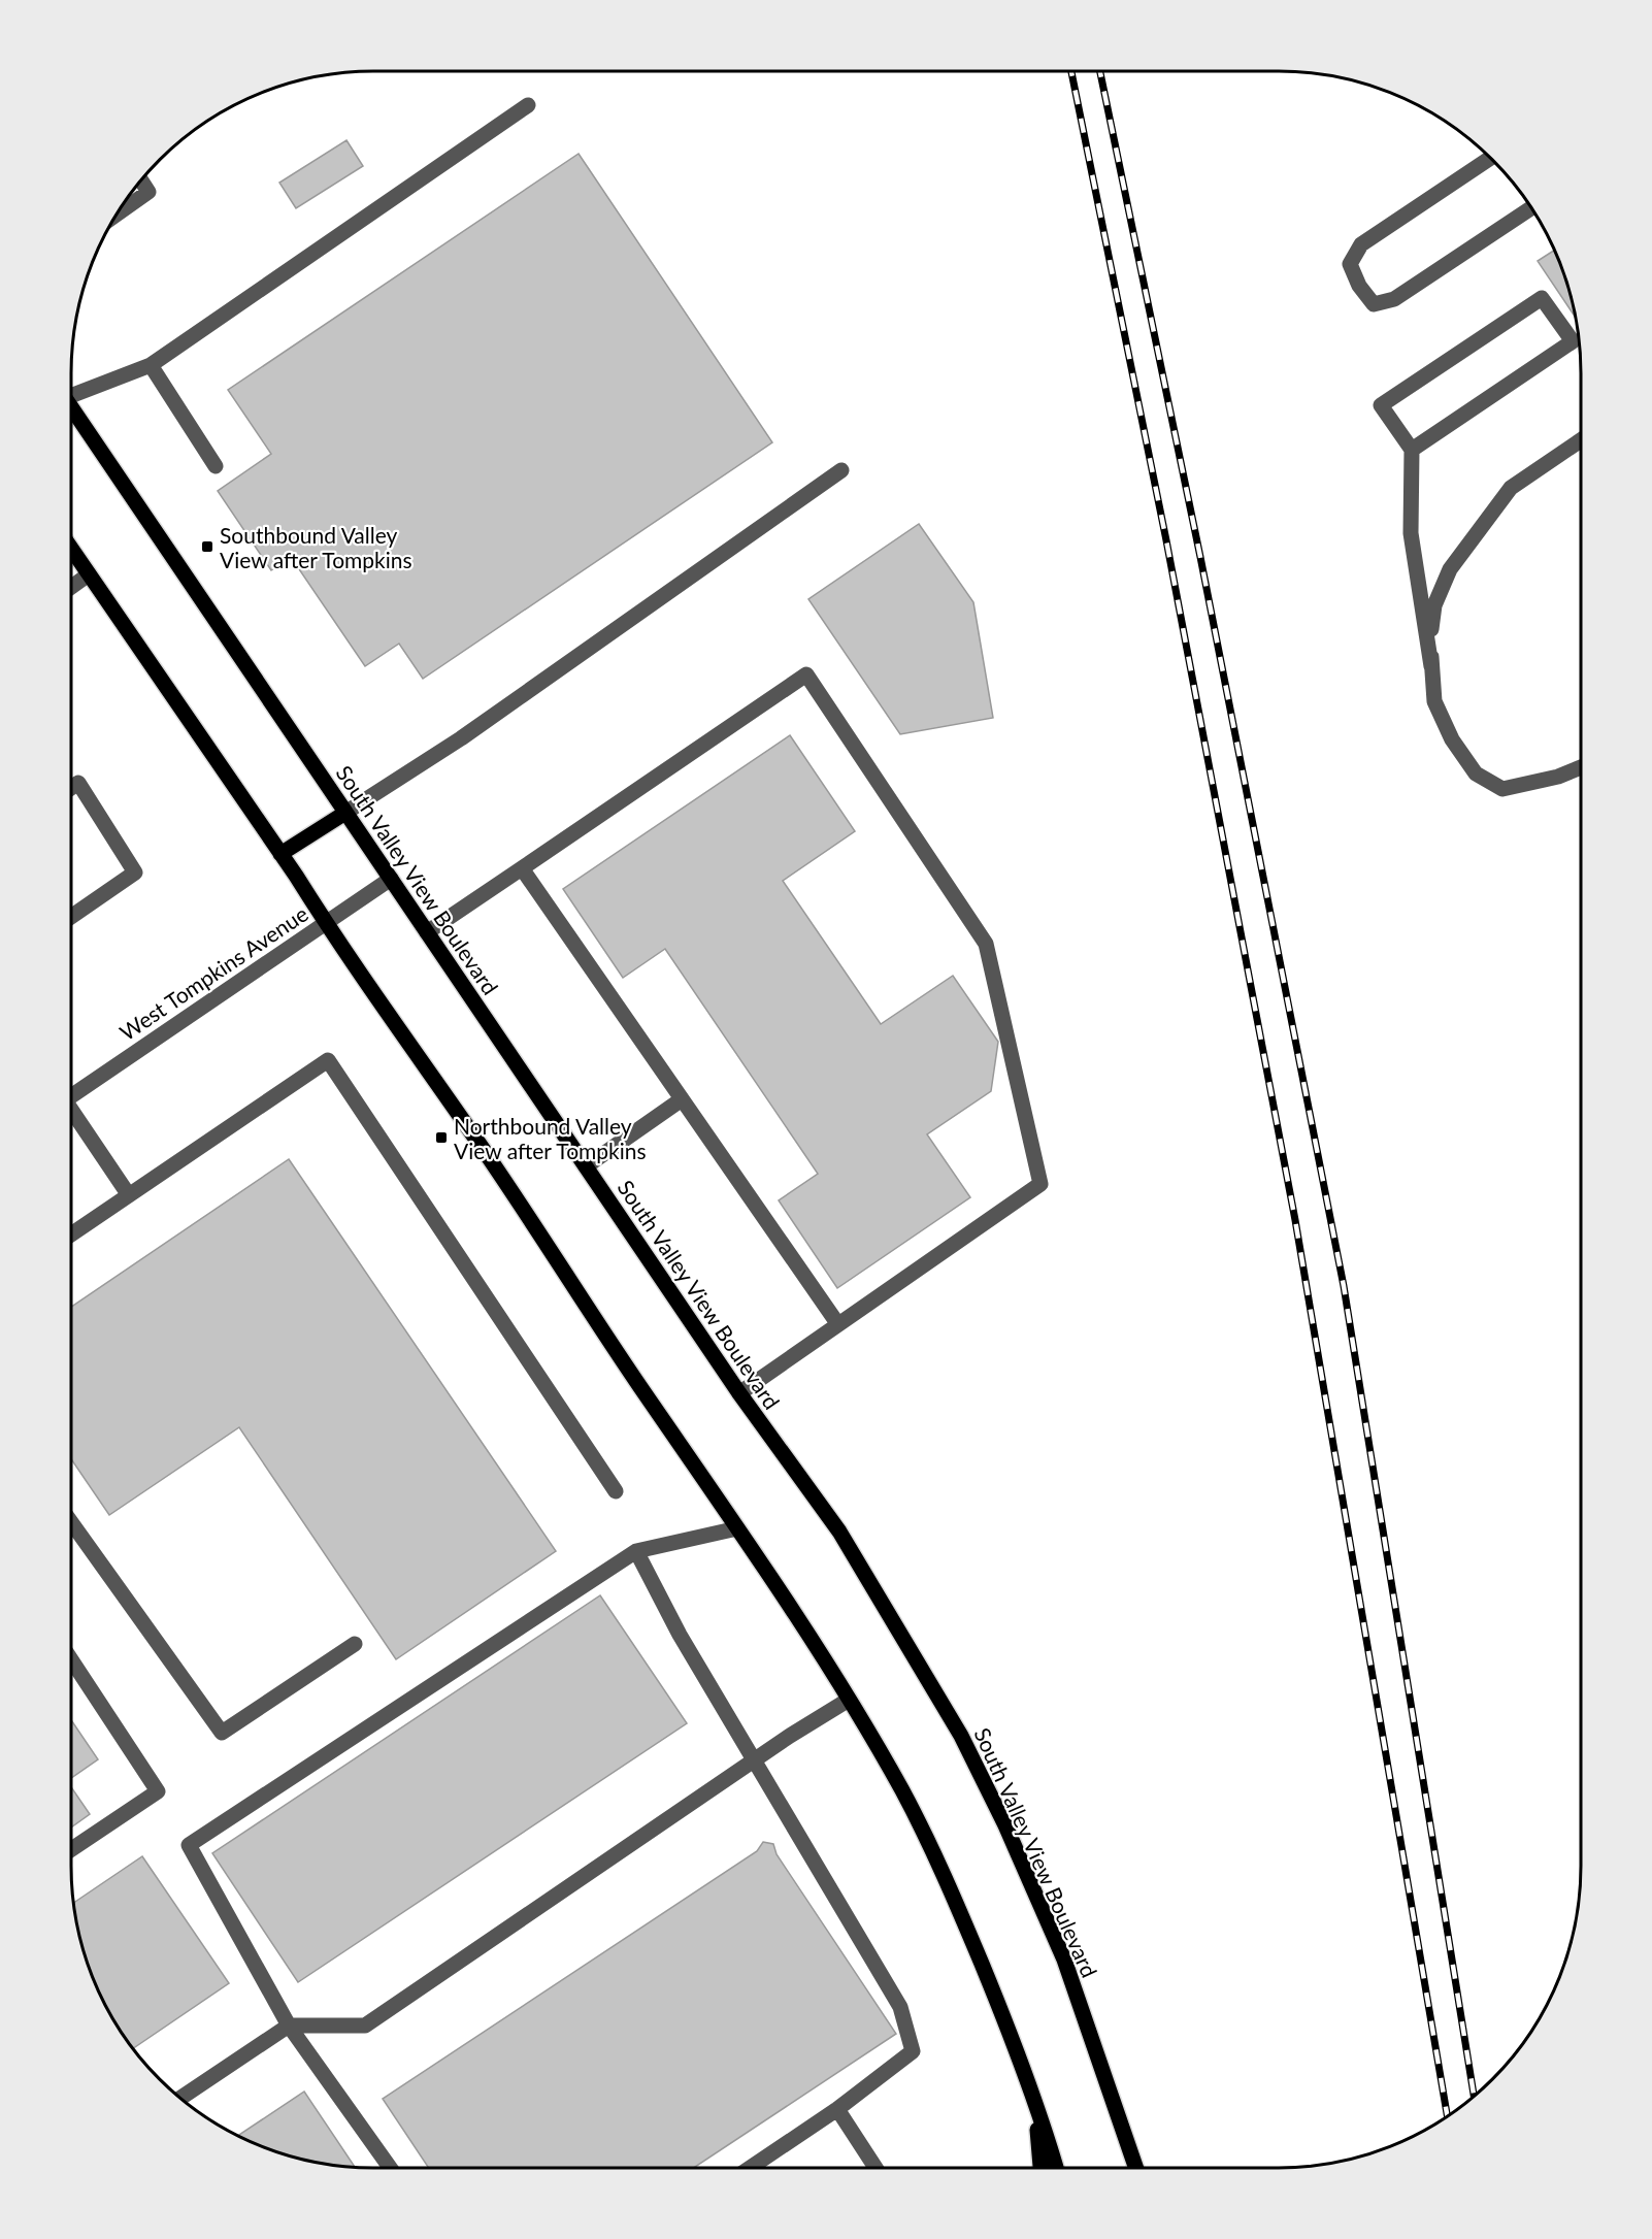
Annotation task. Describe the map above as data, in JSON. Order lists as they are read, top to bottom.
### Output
{
  "streets": {
    "main road": ["South Valley View Boulevard"],
    "street": ["West Tompkins Avenue"]
  },
  "crossings": [
    ["South Valley View Boulevard", "West Tompkins Avenue"]
  ],
  "places": {
    "transit": ["Southbound Valley View after Tompkins", "Northbound Valley View after Tompkins"]
  }
}
